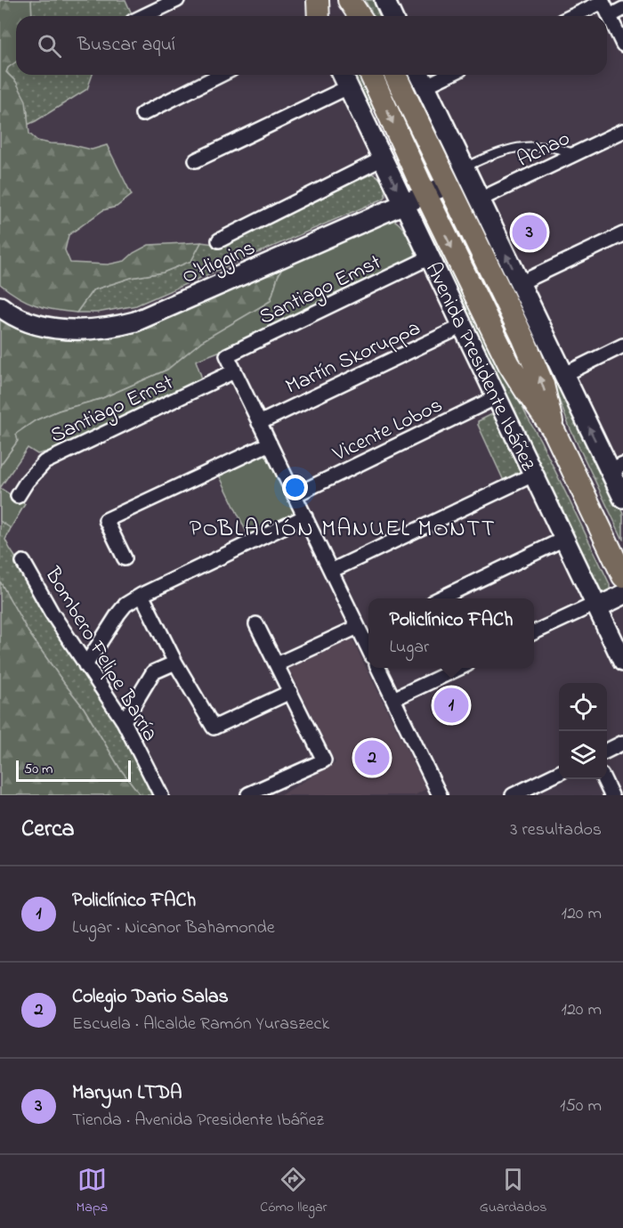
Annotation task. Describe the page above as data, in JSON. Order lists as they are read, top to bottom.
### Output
{
  "streets": {
    "main road": ["Avenida Presidente Ibáñez"],
    "street": [
      "Achao",
      "O'Higgins",
      "Santiago Emst",
      "Martín Skoruppa",
      "Santiago Ernst",
      "Vicente Lobos",
      "Bombero Felipe Barría"
    ]
  },
  "crossings": [
    ["O'Higgins", "Avenida Presidente Ibáñez"],
    ["Santiago Emst", "Avenida Presidente Ibáñez"],
    ["Santiago Emst", "Santiago Ernst"],
    ["Martín Skoruppa", "Avenida Presidente Ibáñez"],
    ["Avenida Presidente Ibáñez", "Vicente Lobos"]
  ],
  "districts": ["POBLACIÓN MANUEL MONTT"],
  "scale_bar": "50 m",
  "page": {
    "search": "Buscar aquí",
    "pins": ["3", "1", "2"],
    "popup": ["Policlínico FACh", "Lugar"],
    "scale": "50 m",
    "heading": ["Cerca", "3 resultados"],
    "list": [
      {
        "mark": "1",
        "name": "Policlínico FACh",
        "note": "Lugar · Nicanor Bahamonde",
        "value": "120 m"
      },
      {
        "mark": "2",
        "name": "Colegio Dario Salas",
        "note": "Escuela · Alcalde Ramón Yuraszeck",
        "value": "120 m"
      },
      {
        "mark": "3",
        "name": "Maryun LTDA",
        "note": "Tienda · Avenida Presidente Ibáñez",
        "value": "150 m"
      }
    ],
    "nav": ["Mapa", "Cómo llegar", "Guardados"]
  }
}
